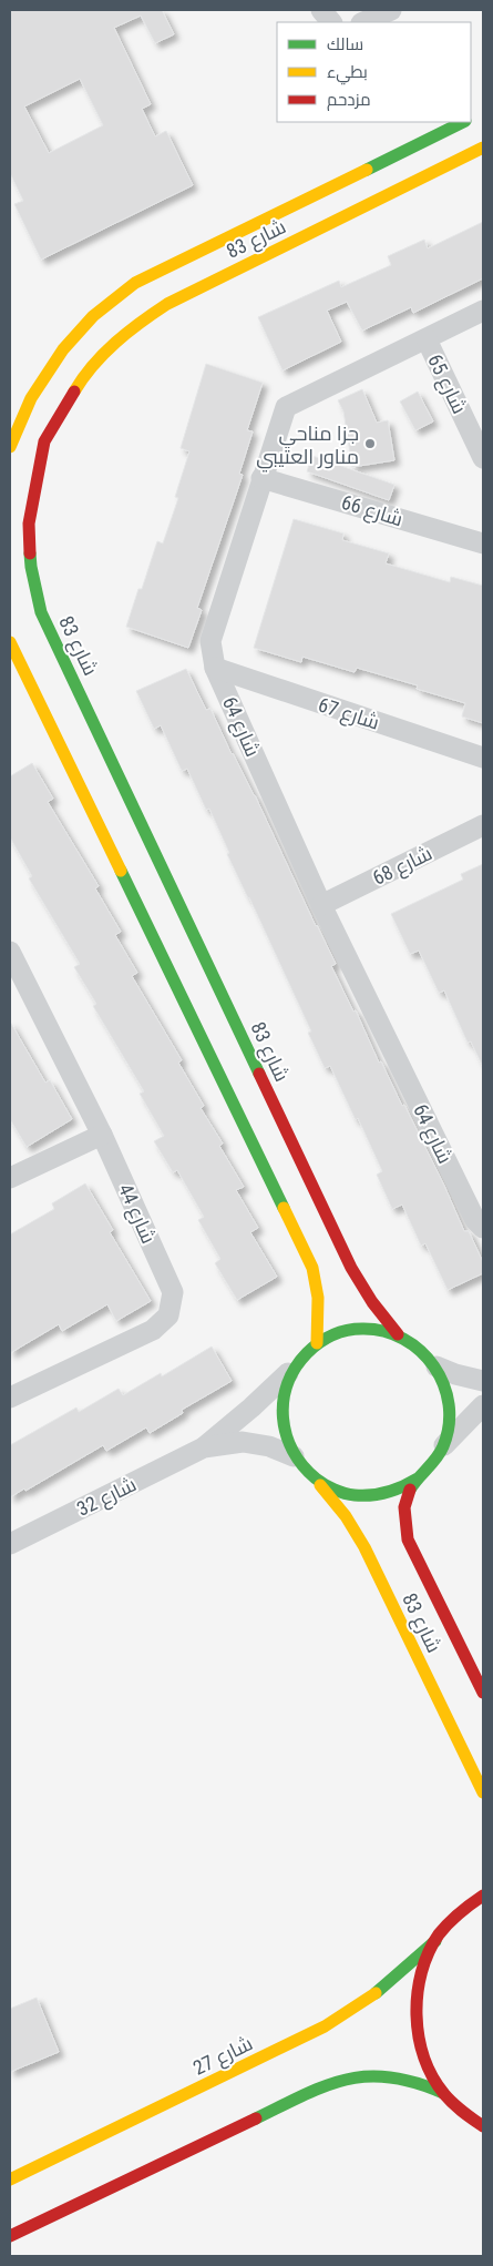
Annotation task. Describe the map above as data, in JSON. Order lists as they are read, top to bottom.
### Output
{
  "streets": {
    "street": [
      "شارع 83",
      "شارع 65",
      "شارع 66",
      "شارع 67",
      "شارع 64",
      "شارع 68",
      "شارع 44",
      "شارع 32",
      "شارع 27"
    ]
  },
  "crossings": [
    ["شارع 83", "شارع 32"],
    ["شارع 65", "شارع 64"],
    ["شارع 66", "شارع 64"],
    ["شارع 67", "شارع 64"],
    ["شارع 64", "شارع 68"]
  ],
  "places": ["جزا مناحي مناور العتيبي"],
  "legend": ["سالك", "بطيء", "مزدحم"]
}
